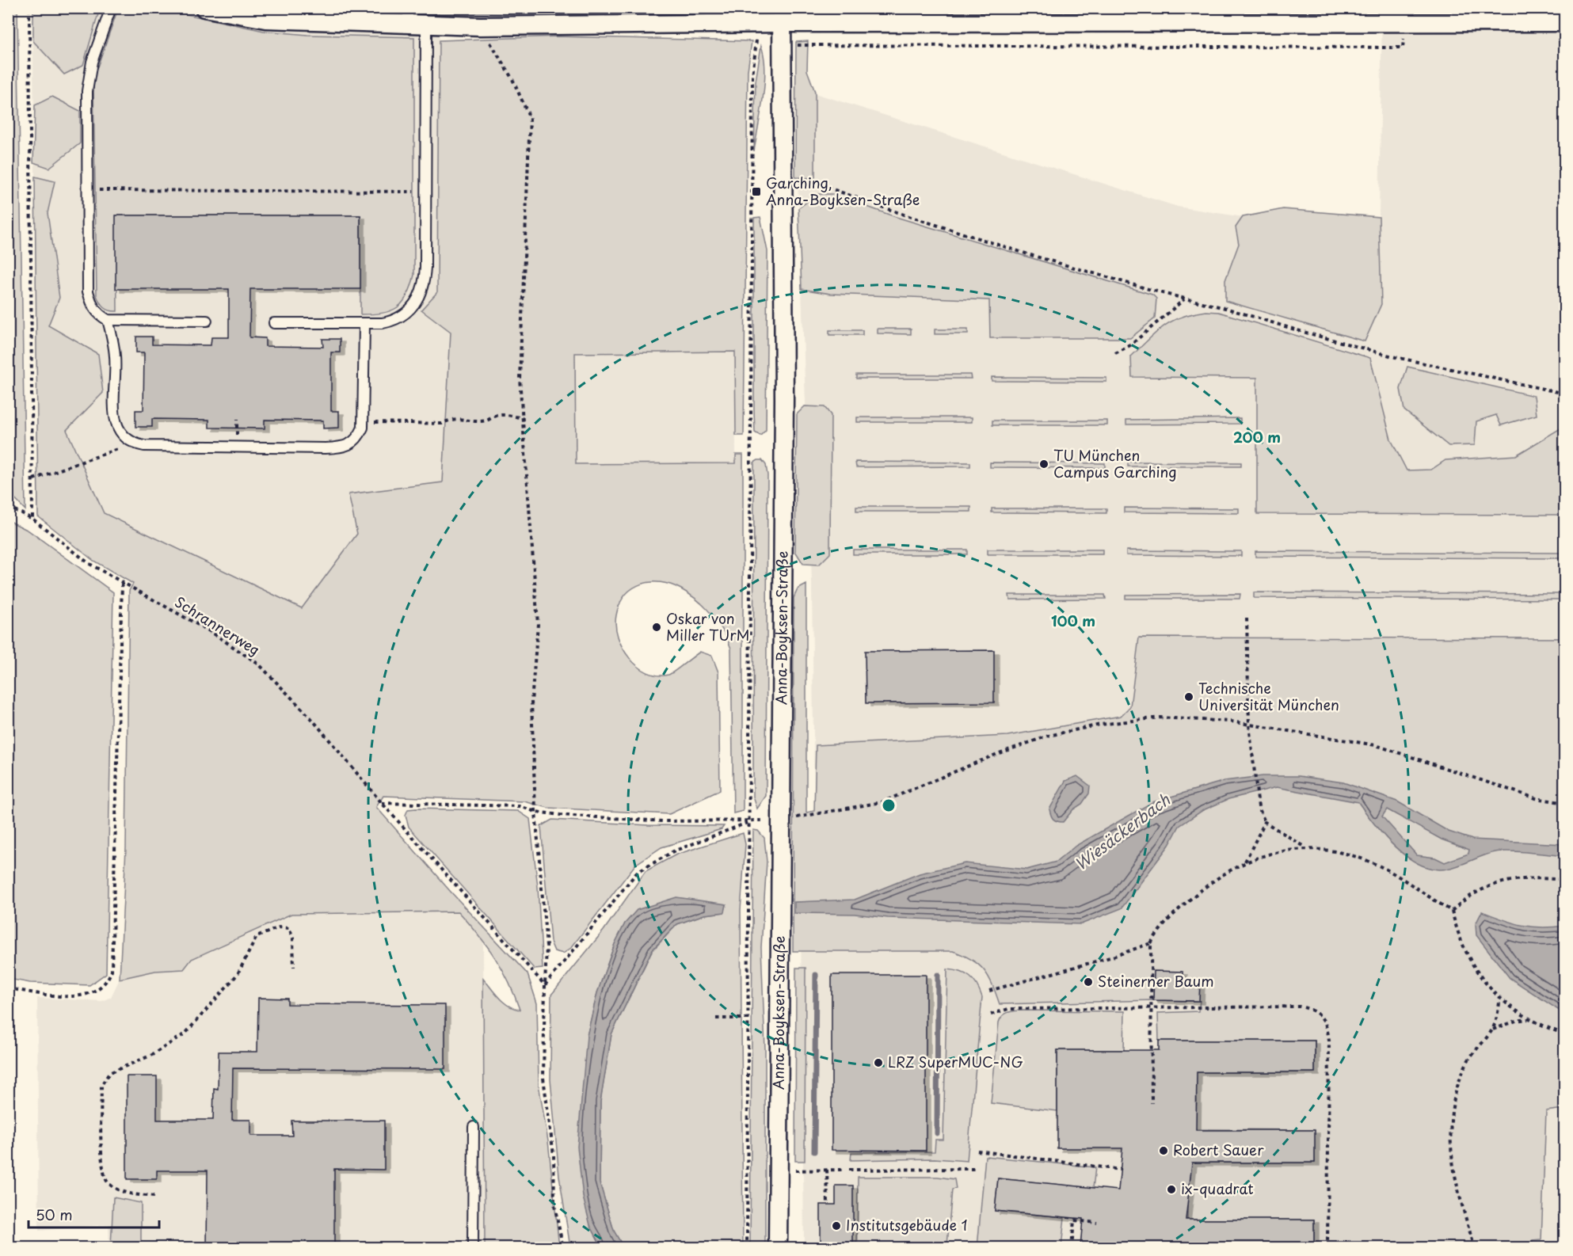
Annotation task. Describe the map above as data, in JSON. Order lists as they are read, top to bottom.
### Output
{
  "streets": {
    "street": ["Anna-Boyksen-Straße"],
    "path": ["Schrannerweg"]
  },
  "water": ["Wiesäckerbach"],
  "places": {
    "transit": ["Garching, Anna-Boyksen-Straße"],
    "other": [
      "TU München Campus Garching",
      "Oskar von Miller TUrM",
      "Technische Universität München",
      "Steinerner Baum",
      "LRZ SuperMUC-NG",
      "Robert Sauer",
      "ix-quadrat",
      "Institutsgebäude 1"
    ]
  },
  "scale_bar": "50 m",
  "rings": ["200 m", "100 m"]
}
